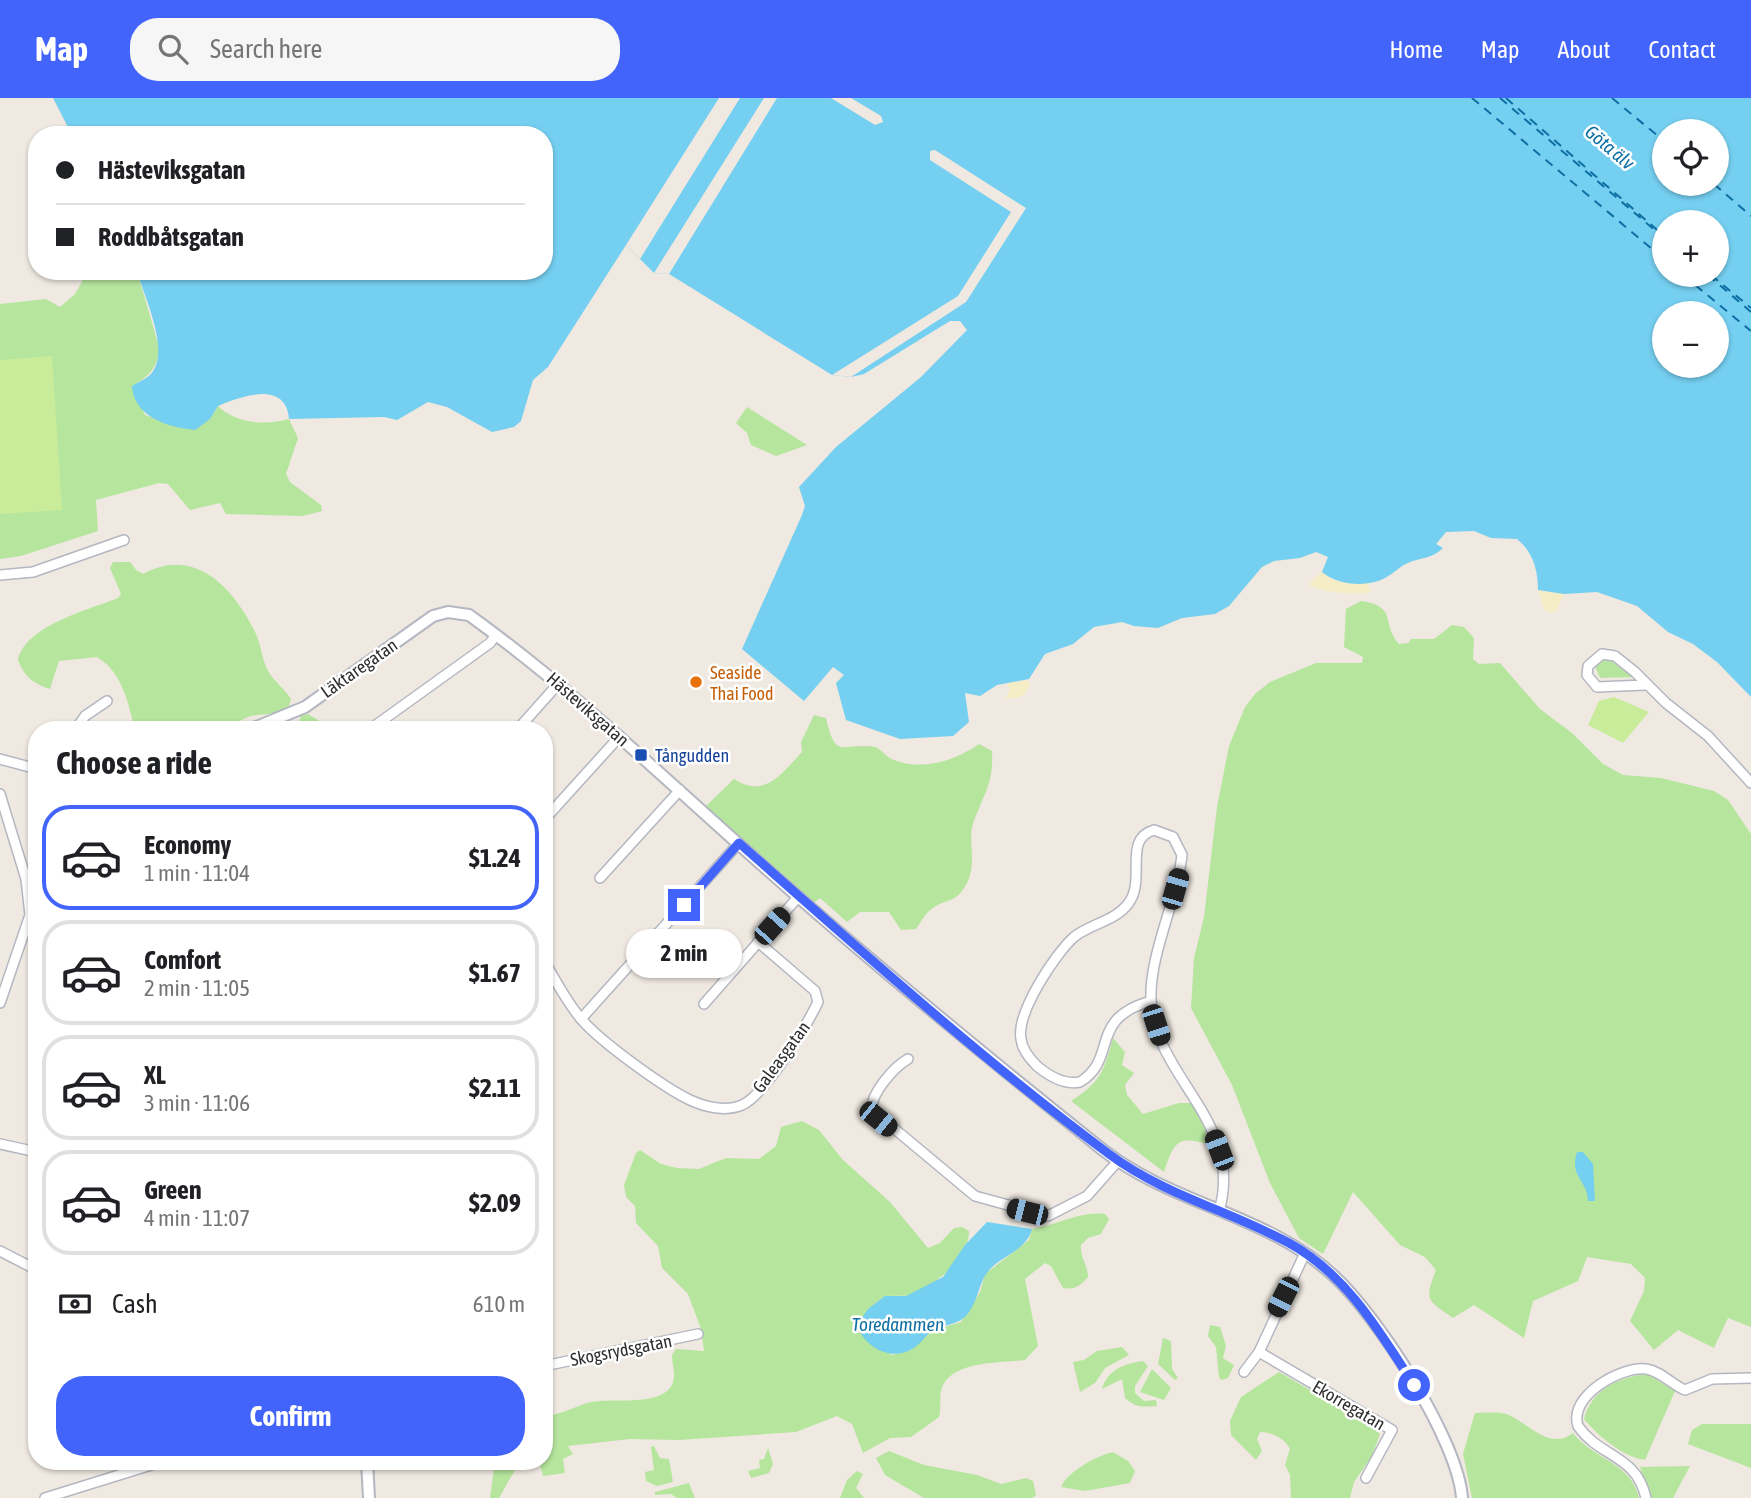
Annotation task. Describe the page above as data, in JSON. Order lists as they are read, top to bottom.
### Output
{
  "streets": {
    "street": [
      "Läktaregatan",
      "Hästeviksgatan",
      "Galeasgatan",
      "Skogsrydsgatan",
      "Ekorregatan"
    ]
  },
  "crossings": [
    ["Läktaregatan", "Hästeviksgatan"]
  ],
  "water": ["Göta älv", "Toredammen"],
  "places": {
    "other": ["Seaside Thai Food"],
    "transit": ["Tångudden"]
  },
  "page": {
    "header": "Map",
    "search": "Search here",
    "nav": [
      "Home",
      "Map",
      "About",
      "Contact"
    ],
    "map_buttons": ["+", "−"],
    "banner": ["Hästeviksgatan", "Roddbåtsgatan"],
    "heading": "Choose a ride",
    "list": [
      {
        "name": "Economy",
        "note": "1 min · 11:04",
        "value": "$1.24"
      },
      {
        "name": "Comfort",
        "note": "2 min · 11:05",
        "value": "$1.67"
      },
      {
        "name": "XL",
        "note": "3 min · 11:06",
        "value": "$2.11"
      },
      {
        "name": "Green",
        "note": "4 min · 11:07",
        "value": "$2.09"
      }
    ],
    "bubble": "2 min",
    "pay": ["Cash", "610 m"],
    "buttons": "Confirm"
  }
}
